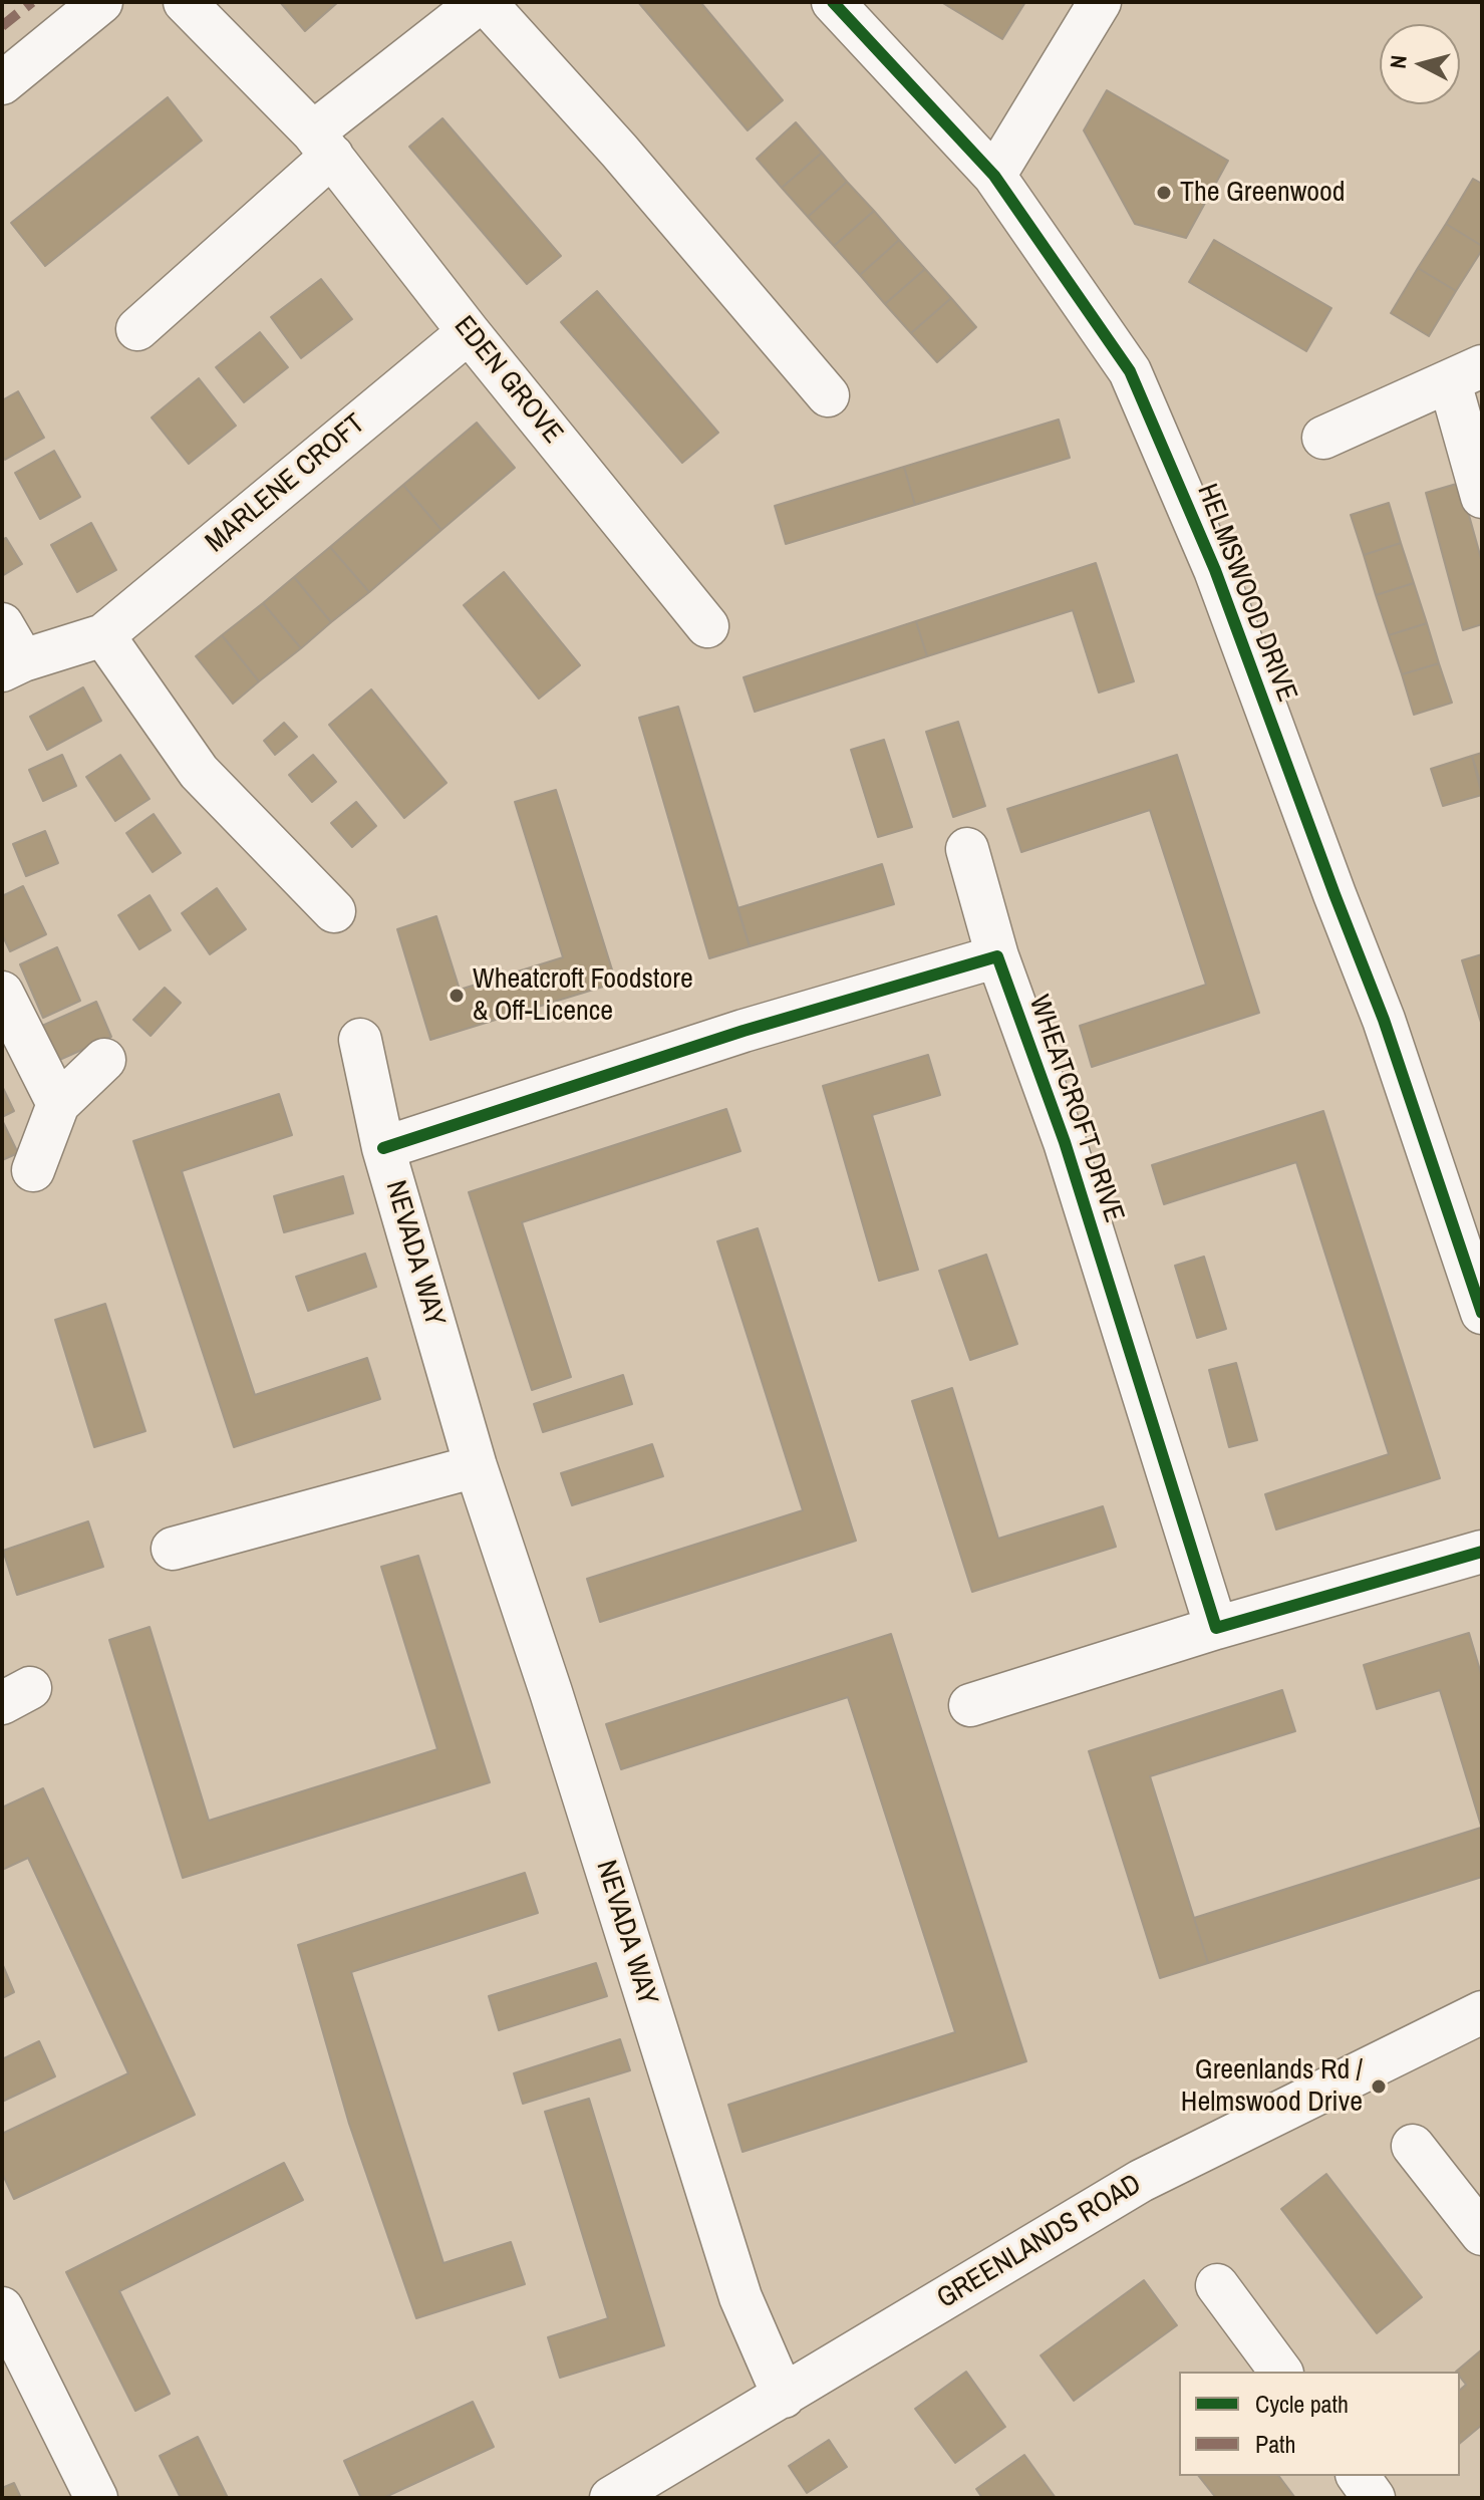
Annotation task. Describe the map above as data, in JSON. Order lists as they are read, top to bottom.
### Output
{
  "streets": {
    "street": [
      "EDEN GROVE",
      "MARLENE CROFT",
      "HELMSWOOD DRIVE",
      "WHEATCROFT DRIVE",
      "NEVADA WAY",
      "GREENLANDS ROAD"
    ]
  },
  "crossings": [
    ["EDEN GROVE", "MARLENE CROFT"],
    ["NEVADA WAY", "GREENLANDS ROAD"]
  ],
  "places": ["The Greenwood", "Wheatcroft Foodstore & Off-Licence", "Greenlands Rd / Helmswood Drive"],
  "legend": ["Cycle path", "Path"],
  "north": "left"
}
